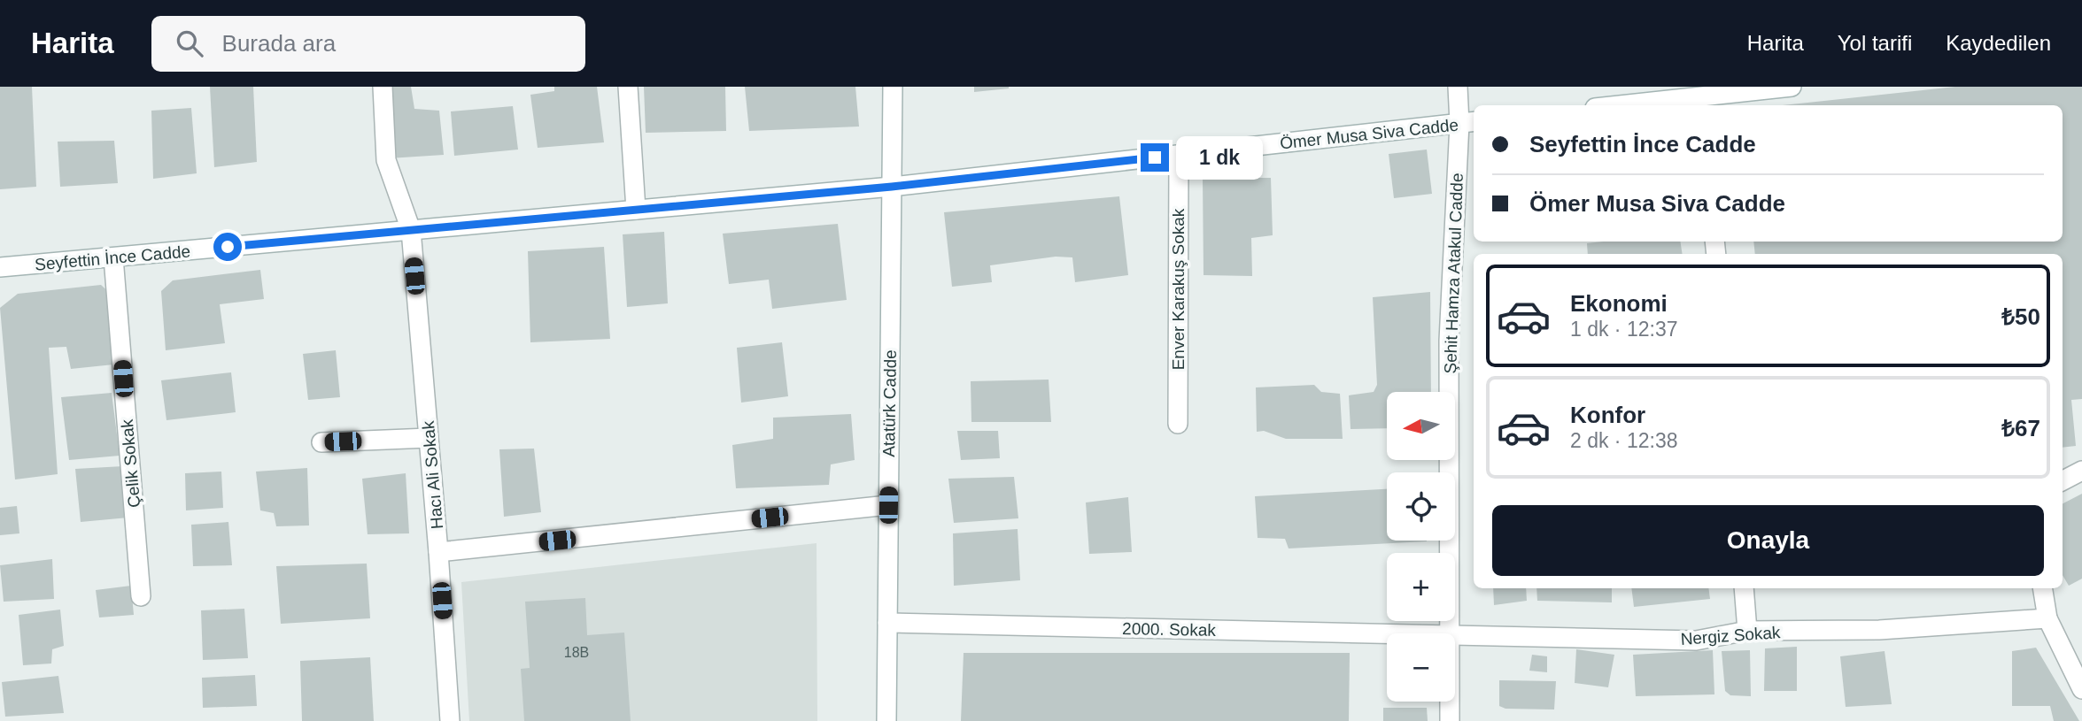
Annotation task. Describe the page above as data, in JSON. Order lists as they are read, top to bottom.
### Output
{
  "streets": {
    "street": [
      "Ömer Musa Siva Cadde",
      "Seyfettin İnce Cadde",
      "Şehit Hamza Atakul Cadde",
      "Enver Karakuş Sokak",
      "Atatürk Cadde",
      "Çelik Sokak",
      "Hacı Ali Sokak",
      "2000. Sokak",
      "Nergiz Sokak"
    ]
  },
  "crossings": [
    ["Ömer Musa Siva Cadde", "Seyfettin İnce Cadde"],
    ["Ömer Musa Siva Cadde", "Şehit Hamza Atakul Cadde"],
    ["Ömer Musa Siva Cadde", "Enver Karakuş Sokak"],
    ["Ömer Musa Siva Cadde", "Atatürk Cadde"],
    ["Seyfettin İnce Cadde", "Atatürk Cadde"],
    ["Seyfettin İnce Cadde", "Çelik Sokak"],
    ["Seyfettin İnce Cadde", "Hacı Ali Sokak"],
    ["Atatürk Cadde", "2000. Sokak"]
  ],
  "house_numbers": ["18B"],
  "north": "left",
  "page": {
    "header": "Harita",
    "search": "Burada ara",
    "nav": ["Harita", "Yol tarifi", "Kaydedilen"],
    "banner": ["Seyfettin İnce Cadde", "Ömer Musa Siva Cadde"],
    "bubble": "1 dk",
    "list": [
      {
        "name": "Ekonomi",
        "note": "1 dk · 12:37",
        "value": "₺50"
      },
      {
        "name": "Konfor",
        "note": "2 dk · 12:38",
        "value": "₺67"
      }
    ],
    "map_buttons": ["+", "−"],
    "buttons": "Onayla"
  }
}
